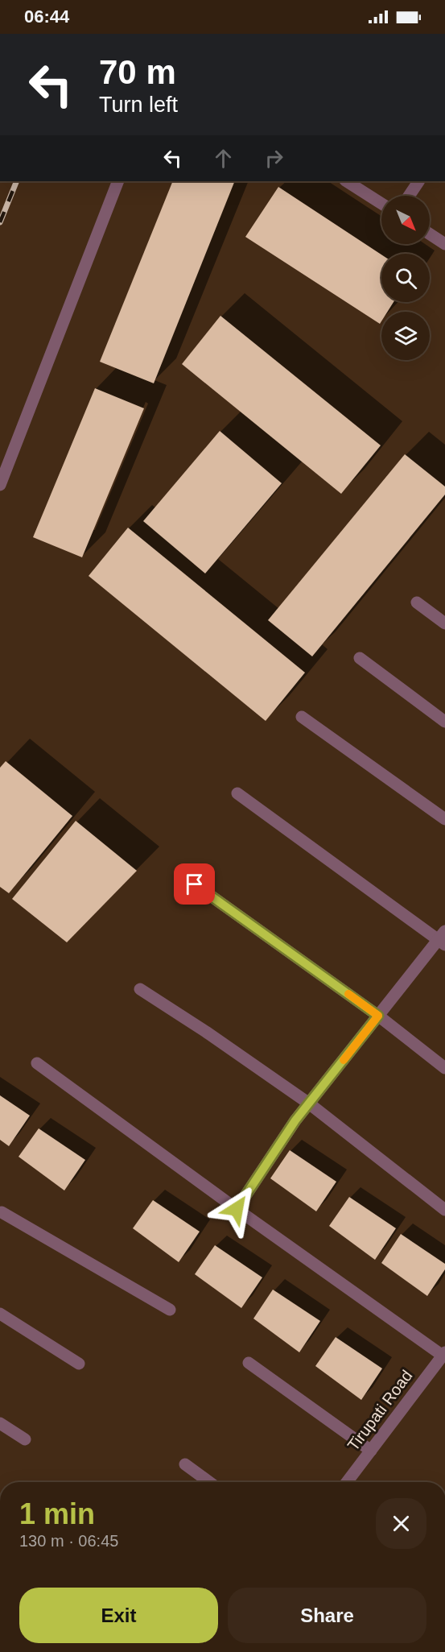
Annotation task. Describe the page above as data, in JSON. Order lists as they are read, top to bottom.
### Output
{
  "streets": {
    "street": ["Tirupati Road"]
  },
  "north": "bottom right",
  "page": {
    "status": "06:44",
    "turn": ["70 m", "Turn left"],
    "heading": ["1 min", "130 m · 06:45"],
    "buttons": ["Exit", "Share"]
  }
}
